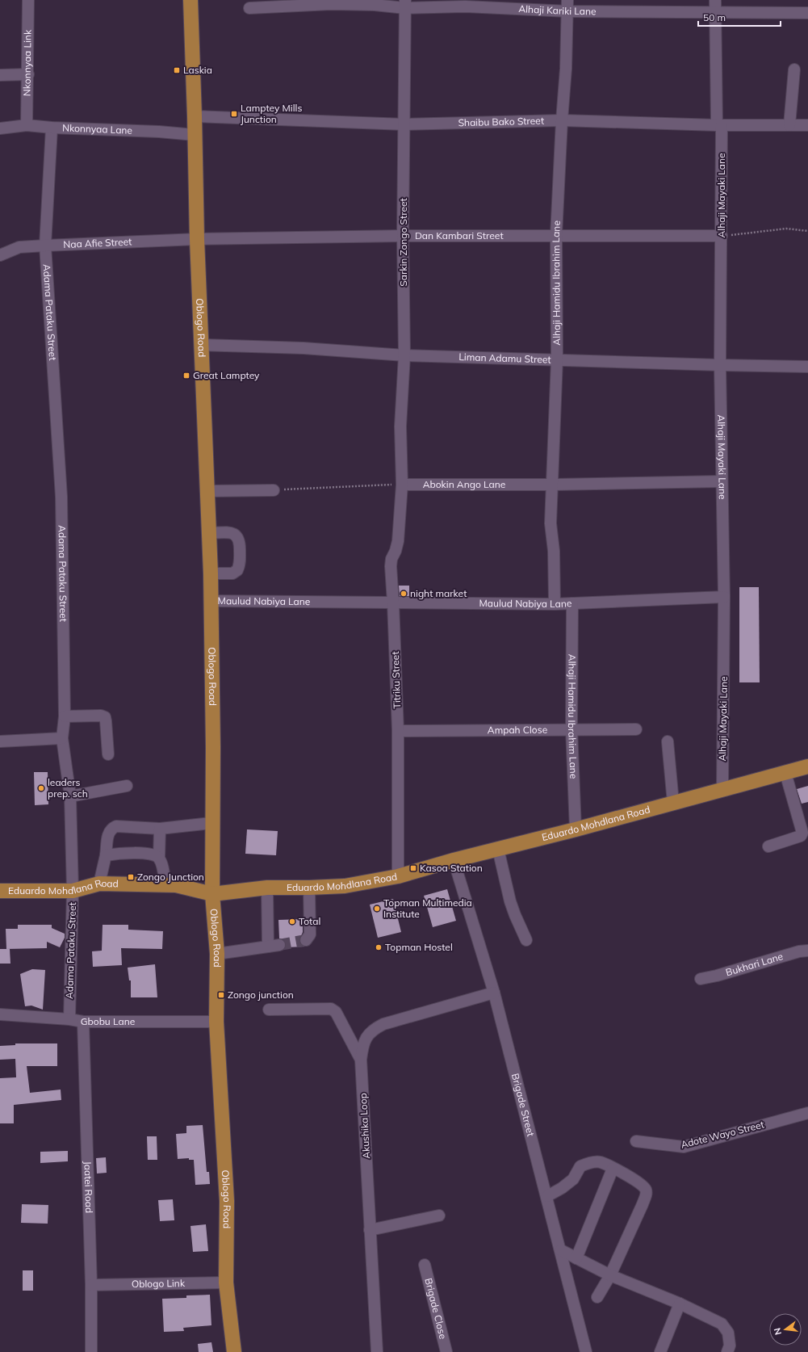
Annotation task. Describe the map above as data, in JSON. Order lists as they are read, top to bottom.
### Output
{
  "streets": {
    "main road": ["Oblogo Road", "Eduardo Mohdlana Road"],
    "street": [
      "Alhaji Kariki Lane",
      "Nkonnyaa Link",
      "Shaibu Bako Street",
      "Nkonnyaa Lane",
      "Alhaji Mayaki Lane",
      "Dan Kambari Street",
      "Sarkin Zongo Street",
      "Naa Afie Street",
      "Alhaji Hamidu Ibrahim Lane",
      "Adama Pataku Street",
      "Liman Adamu Street",
      "Abokin Ango Lane",
      "Maulud Nabiya Lane",
      "Titriku Street",
      "Ampah Close",
      "Bukhari Lane",
      "Gbobu Lane",
      "Brigade Street",
      "Akushika Loop",
      "Adote Wayo Street",
      "Jaatei Road",
      "Oblogo Link",
      "Brigade Close"
    ]
  },
  "crossings": [
    ["Alhaji Kariki Lane", "Alhaji Mayaki Lane"],
    ["Alhaji Kariki Lane", "Sarkin Zongo Street"],
    ["Alhaji Kariki Lane", "Alhaji Hamidu Ibrahim Lane"],
    ["Nkonnyaa Link", "Nkonnyaa Lane"],
    ["Shaibu Bako Street", "Alhaji Mayaki Lane"],
    ["Shaibu Bako Street", "Sarkin Zongo Street"],
    ["Shaibu Bako Street", "Alhaji Hamidu Ibrahim Lane"],
    ["Shaibu Bako Street", "Oblogo Road"],
    ["Nkonnyaa Lane", "Adama Pataku Street"],
    ["Nkonnyaa Lane", "Oblogo Road"],
    ["Alhaji Mayaki Lane", "Dan Kambari Street"],
    ["Alhaji Mayaki Lane", "Liman Adamu Street"],
    ["Alhaji Mayaki Lane", "Abokin Ango Lane"],
    ["Alhaji Mayaki Lane", "Maulud Nabiya Lane"],
    ["Alhaji Mayaki Lane", "Eduardo Mohdlana Road"],
    ["Dan Kambari Street", "Sarkin Zongo Street"],
    ["Dan Kambari Street", "Naa Afie Street"],
    ["Dan Kambari Street", "Alhaji Hamidu Ibrahim Lane"],
    ["Dan Kambari Street", "Oblogo Road"],
    ["Sarkin Zongo Street", "Liman Adamu Street"],
    ["Sarkin Zongo Street", "Abokin Ango Lane"],
    ["Sarkin Zongo Street", "Titriku Street"],
    ["Naa Afie Street", "Adama Pataku Street"],
    ["Naa Afie Street", "Oblogo Road"],
    ["Alhaji Hamidu Ibrahim Lane", "Liman Adamu Street"],
    ["Alhaji Hamidu Ibrahim Lane", "Abokin Ango Lane"],
    ["Alhaji Hamidu Ibrahim Lane", "Maulud Nabiya Lane"],
    ["Alhaji Hamidu Ibrahim Lane", "Ampah Close"],
    ["Alhaji Hamidu Ibrahim Lane", "Eduardo Mohdlana Road"],
    ["Adama Pataku Street", "Eduardo Mohdlana Road"],
    ["Adama Pataku Street", "Gbobu Lane"],
    ["Oblogo Road", "Liman Adamu Street"],
    ["Oblogo Road", "Maulud Nabiya Lane"],
    ["Oblogo Road", "Eduardo Mohdlana Road"],
    ["Oblogo Road", "Gbobu Lane"],
    ["Oblogo Road", "Oblogo Link"],
    ["Abokin Ango Lane", "Titriku Street"],
    ["Maulud Nabiya Lane", "Titriku Street"],
    ["Titriku Street", "Ampah Close"],
    ["Titriku Street", "Eduardo Mohdlana Road"],
    ["Eduardo Mohdlana Road", "Brigade Street"],
    ["Gbobu Lane", "Jaatei Road"],
    ["Brigade Street", "Akushika Loop"],
    ["Jaatei Road", "Oblogo Link"]
  ],
  "places": {
    "transit": [
      "Laskia",
      "Lamptey Mills Junction",
      "Great Lamptey",
      "Kasoa Station",
      "Zongo Junction",
      "Zongo junction"
    ],
    "other": [
      "night market",
      "leaders prep. sch",
      "Topman Multimedia Institute",
      "Total",
      "Topman Hostel"
    ]
  },
  "scale_bar": "50 m",
  "north": "left"
}
